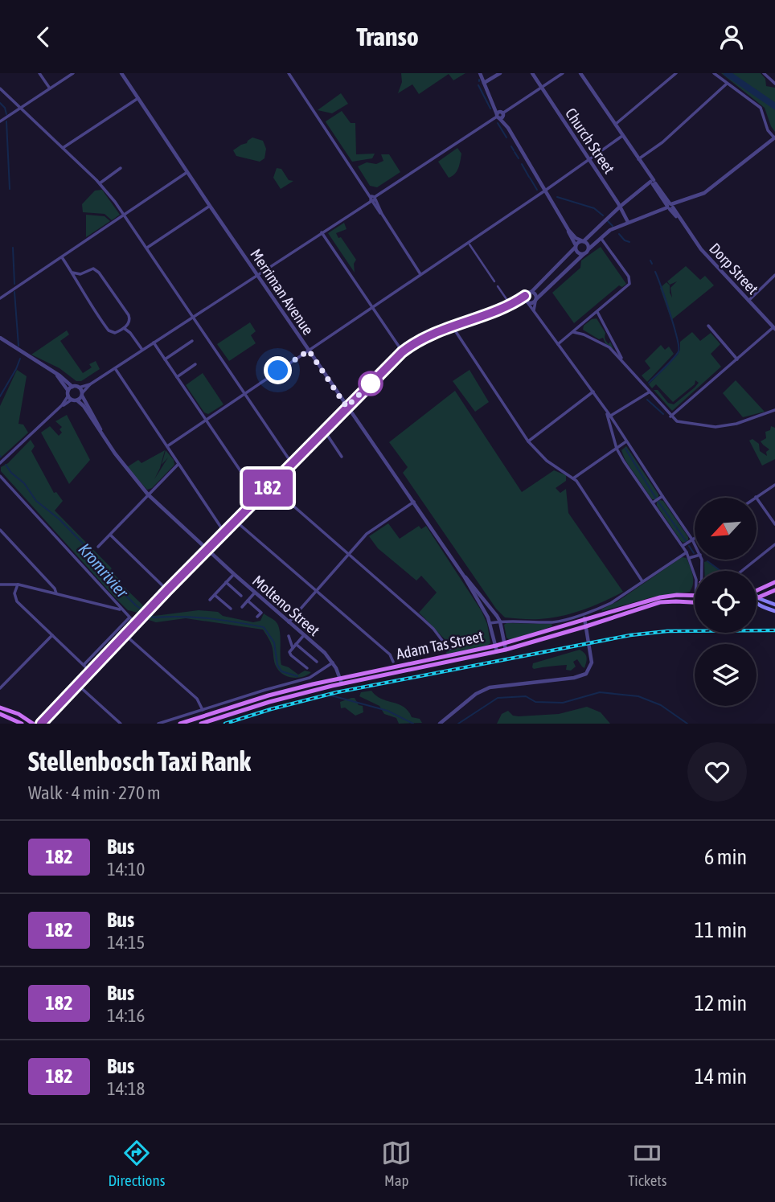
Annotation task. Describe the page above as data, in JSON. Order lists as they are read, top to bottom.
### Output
{
  "streets": {
    "main road": ["Adam Tas Street"],
    "street": [
      "Church Street",
      "Dorp Street",
      "Merriman Avenue",
      "Molteno Street"
    ]
  },
  "crossings": [
    ["Merriman Avenue", "Adam Tas Street"],
    ["Molteno Street", "Adam Tas Street"]
  ],
  "water": ["Kromrivier"],
  "lines": ["bus line 182"],
  "north": "bottom left",
  "page": {
    "header": "Transo",
    "on_map": "182",
    "heading": ["Stellenbosch Taxi Rank", "Walk · 4 min · 270 m"],
    "list": [
      {
        "mark": "182",
        "name": "Bus",
        "note": "14:10",
        "value": "6 min"
      },
      {
        "mark": "182",
        "name": "Bus",
        "note": "14:15",
        "value": "11 min"
      },
      {
        "mark": "182",
        "name": "Bus",
        "note": "14:16",
        "value": "12 min"
      },
      {
        "mark": "182",
        "name": "Bus",
        "note": "14:18",
        "value": "14 min"
      }
    ],
    "tabs": ["Directions", "Map", "Tickets"]
  }
}
